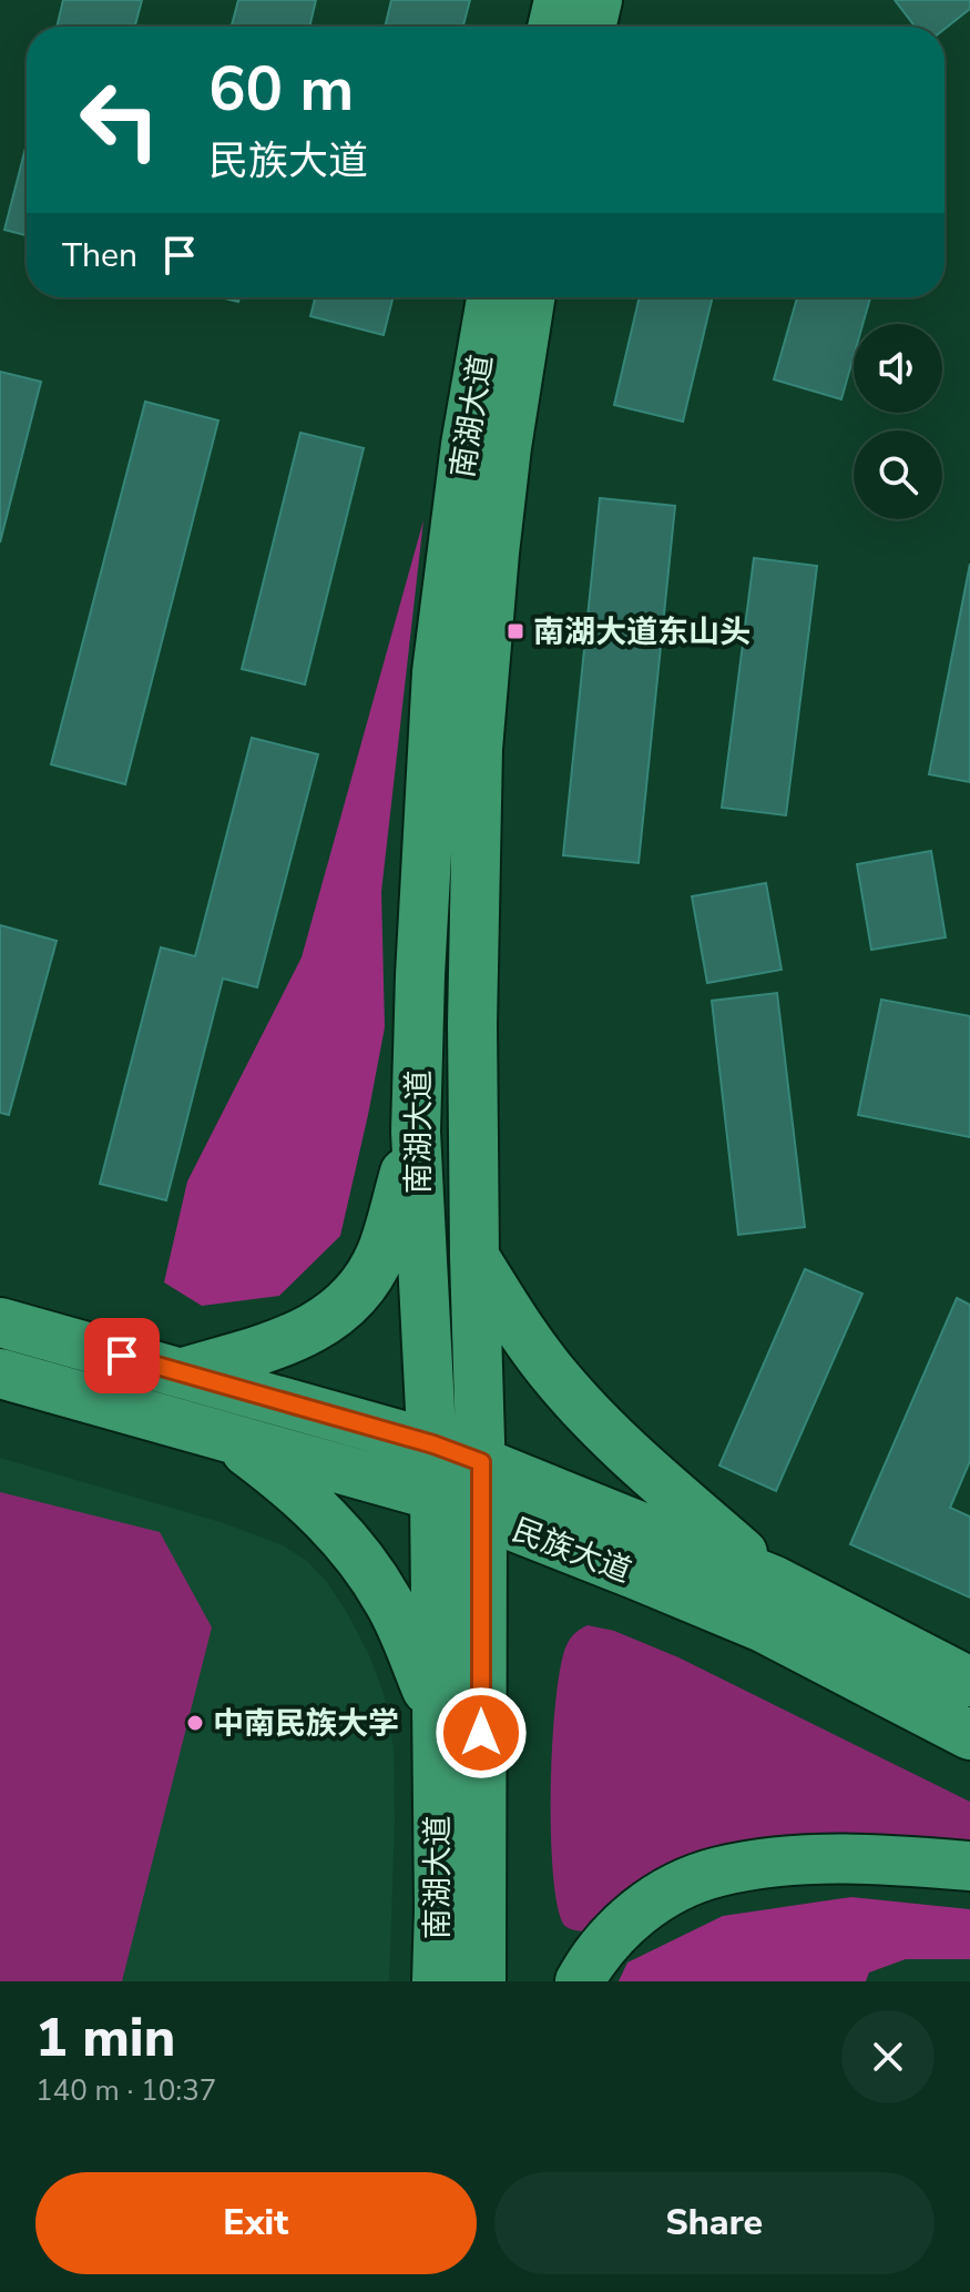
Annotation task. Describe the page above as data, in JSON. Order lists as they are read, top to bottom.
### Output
{
  "streets": {
    "main road": ["南湖大道", "民族大道"]
  },
  "crossings": [
    ["南湖大道", "民族大道"]
  ],
  "places": {
    "transit": ["南湖大道东山头"],
    "other": ["中南民族大学"]
  },
  "page": {
    "turn": ["60 m", "民族大道"],
    "then": "Then",
    "heading": ["1 min", "140 m · 10:37"],
    "buttons": ["Exit", "Share"]
  }
}
